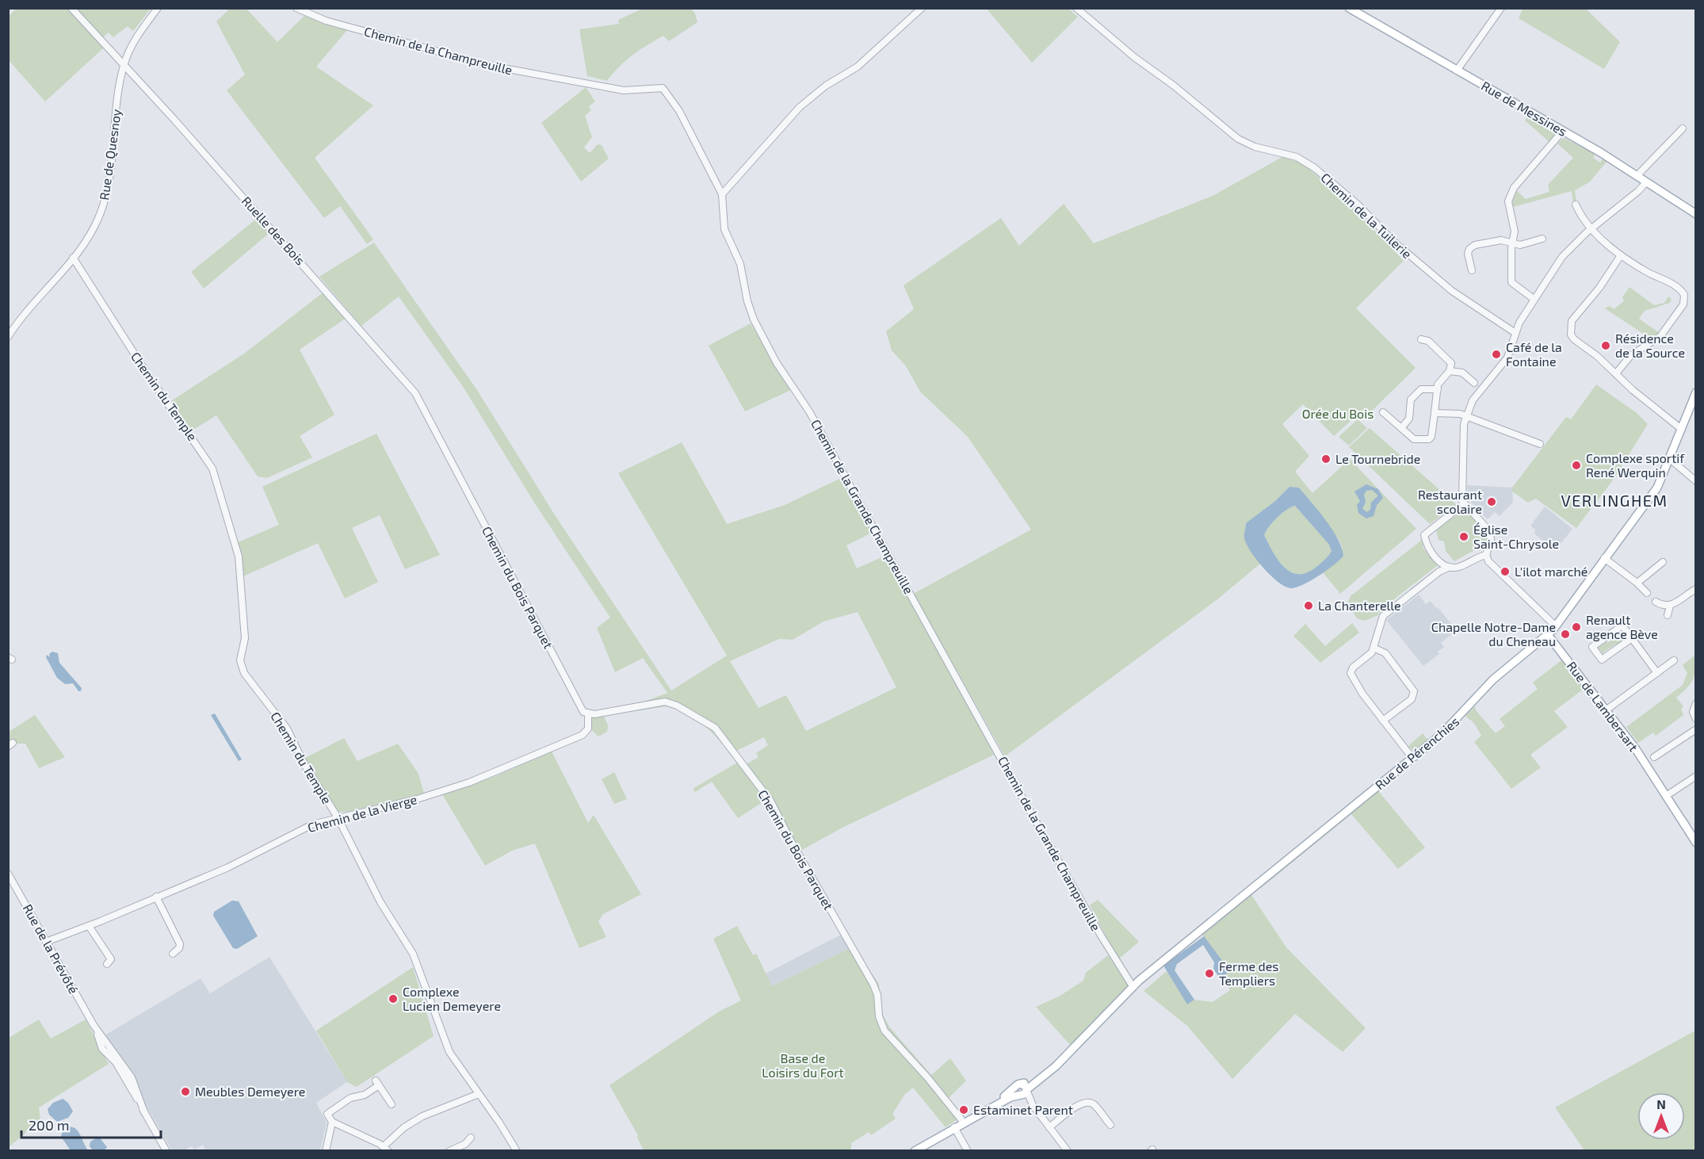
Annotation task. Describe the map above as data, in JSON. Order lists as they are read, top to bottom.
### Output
{
  "streets": {
    "main road": ["Rue de Messines", "Rue de Lambersart", "Rue de Pérenchies"],
    "street": [
      "Chemin de la Champreuille",
      "Rue de Quesnoy",
      "Chemin de la Tuilerie",
      "Ruelle des Bois",
      "Chemin du Temple",
      "Chemin de la Grande Champreuille",
      "Chemin du Bois Parquet",
      "Chemin de la Vierge",
      "Rue de la Prévôté"
    ]
  },
  "crossings": [
    ["Chemin de la Champreuille", "Chemin de la Grande Champreuille"],
    ["Rue de Quesnoy", "Ruelle des Bois"],
    ["Rue de Quesnoy", "Chemin du Temple"],
    ["Ruelle des Bois", "Chemin du Bois Parquet"],
    ["Chemin du Temple", "Chemin de la Vierge"],
    ["Chemin de la Grande Champreuille", "Rue de Pérenchies"],
    ["Chemin du Bois Parquet", "Chemin de la Vierge"],
    ["Rue de Lambersart", "Rue de Pérenchies"],
    ["Chemin de la Vierge", "Rue de la Prévôté"]
  ],
  "districts": ["VERLINGHEM"],
  "parks": ["Orée du Bois", "Base de Loisirs du Fort"],
  "places": [
    "Résidence de la Source",
    "Café de la Fontaine",
    "Le Tournebride",
    "Complexe sportif René Werquin",
    "Restaurant scolaire",
    "Église Saint-Chrysole",
    "L'ilot marché",
    "La Chanterelle",
    "Renault agence Bève",
    "Chapelle Notre-Dame du Cheneau",
    "Ferme des Templiers",
    "Complexe Lucien Demeyere",
    "Meubles Demeyere",
    "Estaminet Parent"
  ],
  "scale_bar": "200 m",
  "north": "top"
}
